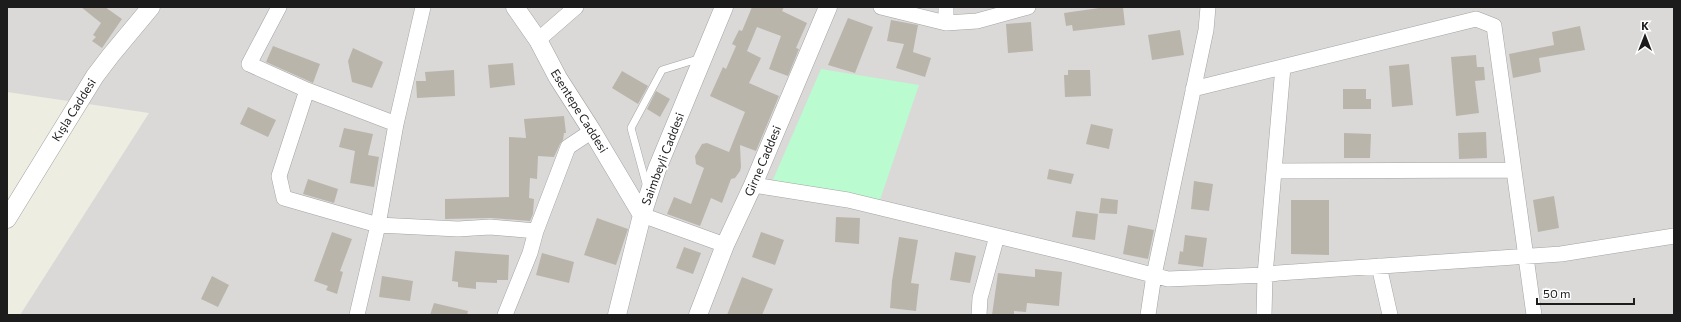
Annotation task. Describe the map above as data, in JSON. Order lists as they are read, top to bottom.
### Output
{
  "streets": {
    "street": [
      "Kışla Caddesi",
      "Esentepe Caddesi",
      "Saimbeyli Caddesi",
      "Girne Caddesi"
    ]
  },
  "crossings": [
    ["Esentepe Caddesi", "Saimbeyli Caddesi"]
  ],
  "scale_bar": "50 m",
  "north": "top"
}
